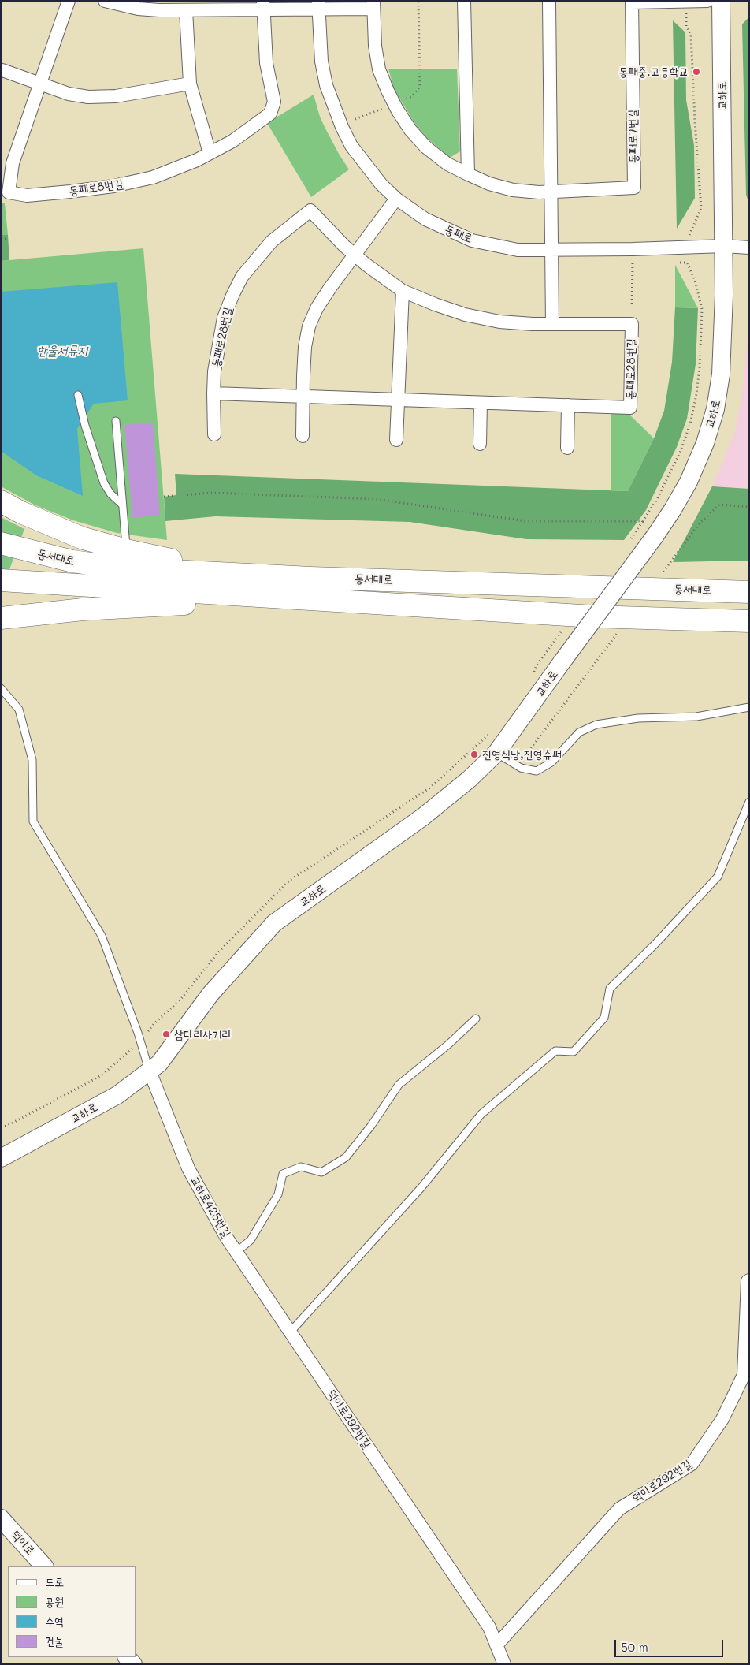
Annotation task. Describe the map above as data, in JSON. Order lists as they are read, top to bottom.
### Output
{
  "streets": {
    "highway": ["동서대로"],
    "street": [
      "교하로",
      "동패로7번길",
      "동패로8번길",
      "동패로",
      "동패로28번길",
      "교하로425번길",
      "덕이로292번길",
      "덕이로"
    ]
  },
  "crossings": [
    ["교하로", "동패로"],
    ["교하로", "교하로425번길"],
    ["동패로7번길", "동패로"],
    ["교하로425번길", "덕이로292번길"]
  ],
  "water": ["한울저류지"],
  "places": ["동패중.고등학교", "진영식당,진영슈퍼", "삽다리사거리"],
  "legend": [
    "도로",
    "공원",
    "수역",
    "건물"
  ],
  "scale_bar": "50 m"
}
